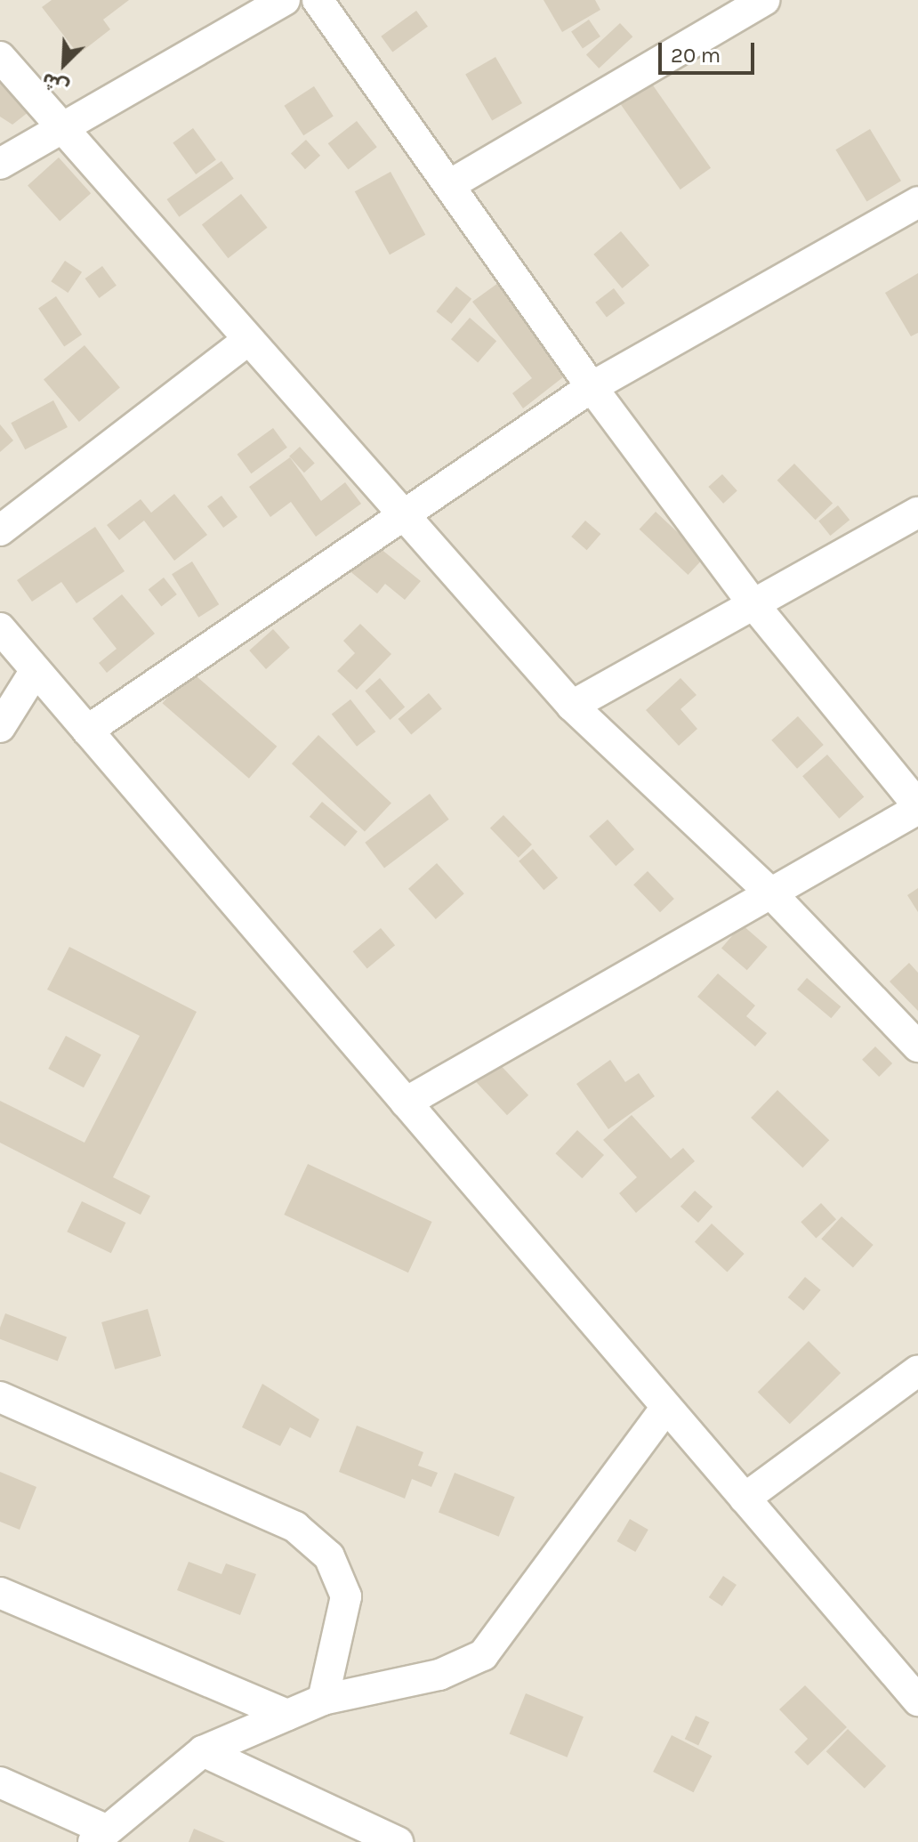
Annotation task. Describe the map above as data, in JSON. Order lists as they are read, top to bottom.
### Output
{
  "scale_bar": "20 m",
  "north": "bottom left"
}
